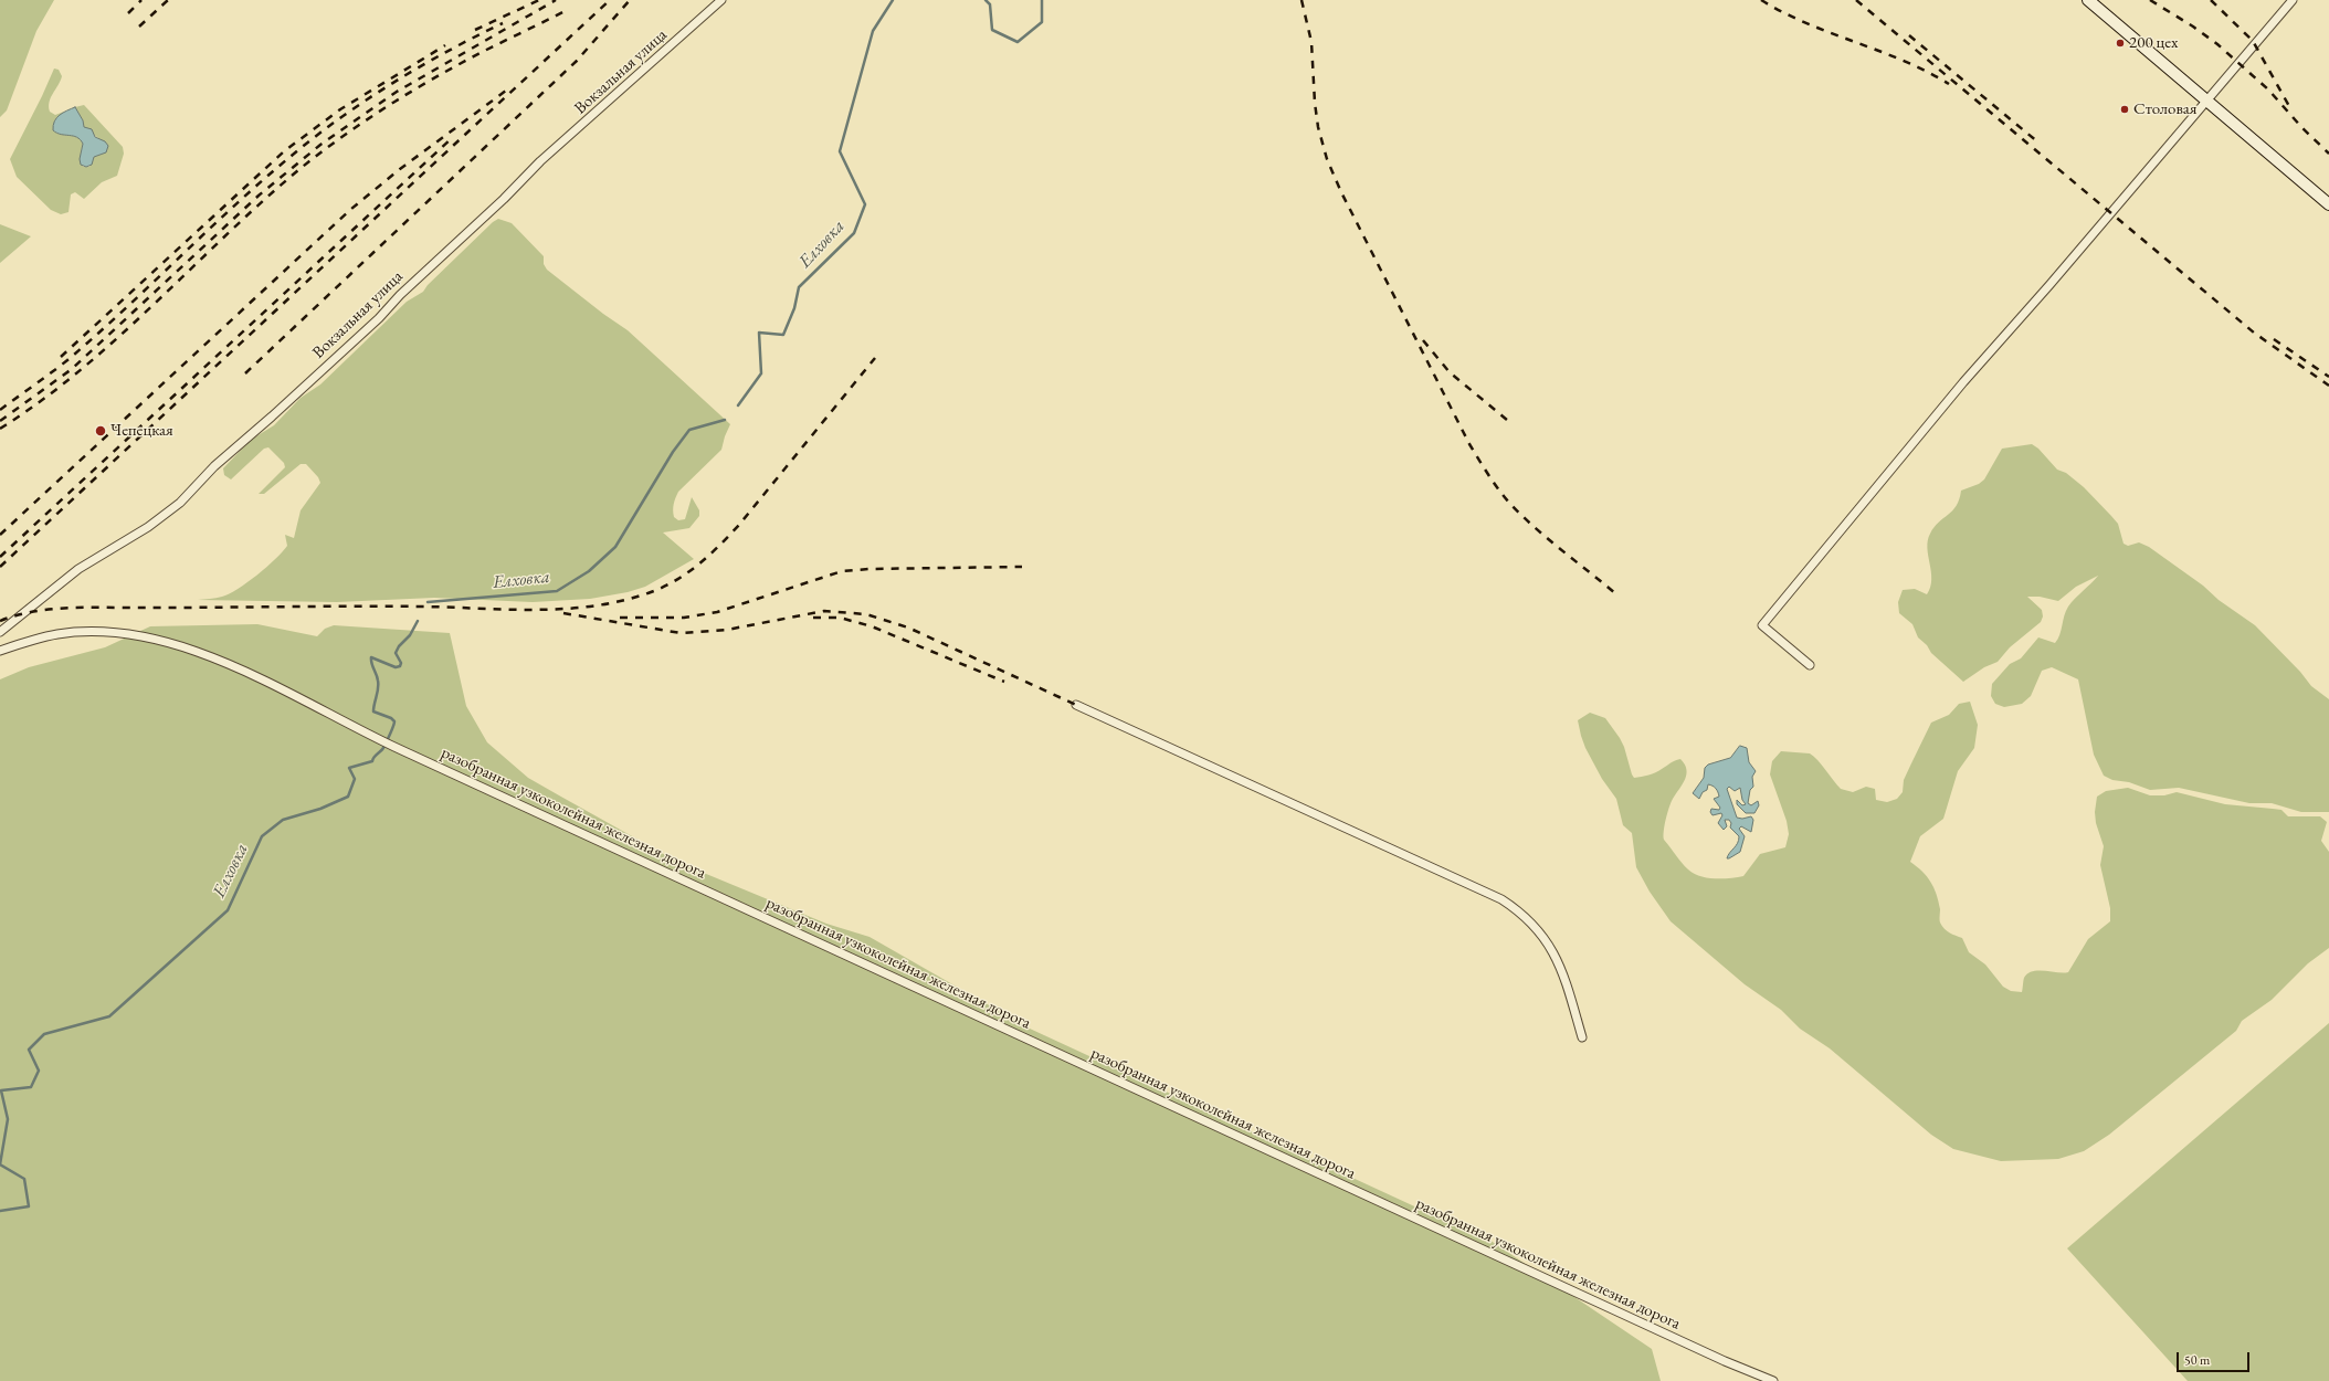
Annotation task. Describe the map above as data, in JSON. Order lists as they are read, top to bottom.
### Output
{
  "streets": {
    "street": ["Вокзальная улица", "разобранная узкоколейная железная дорога"]
  },
  "water": ["Елховка"],
  "places": ["200 цех", "Cтоловая", "Чепецкая"],
  "scale_bar": "50 m"
}
